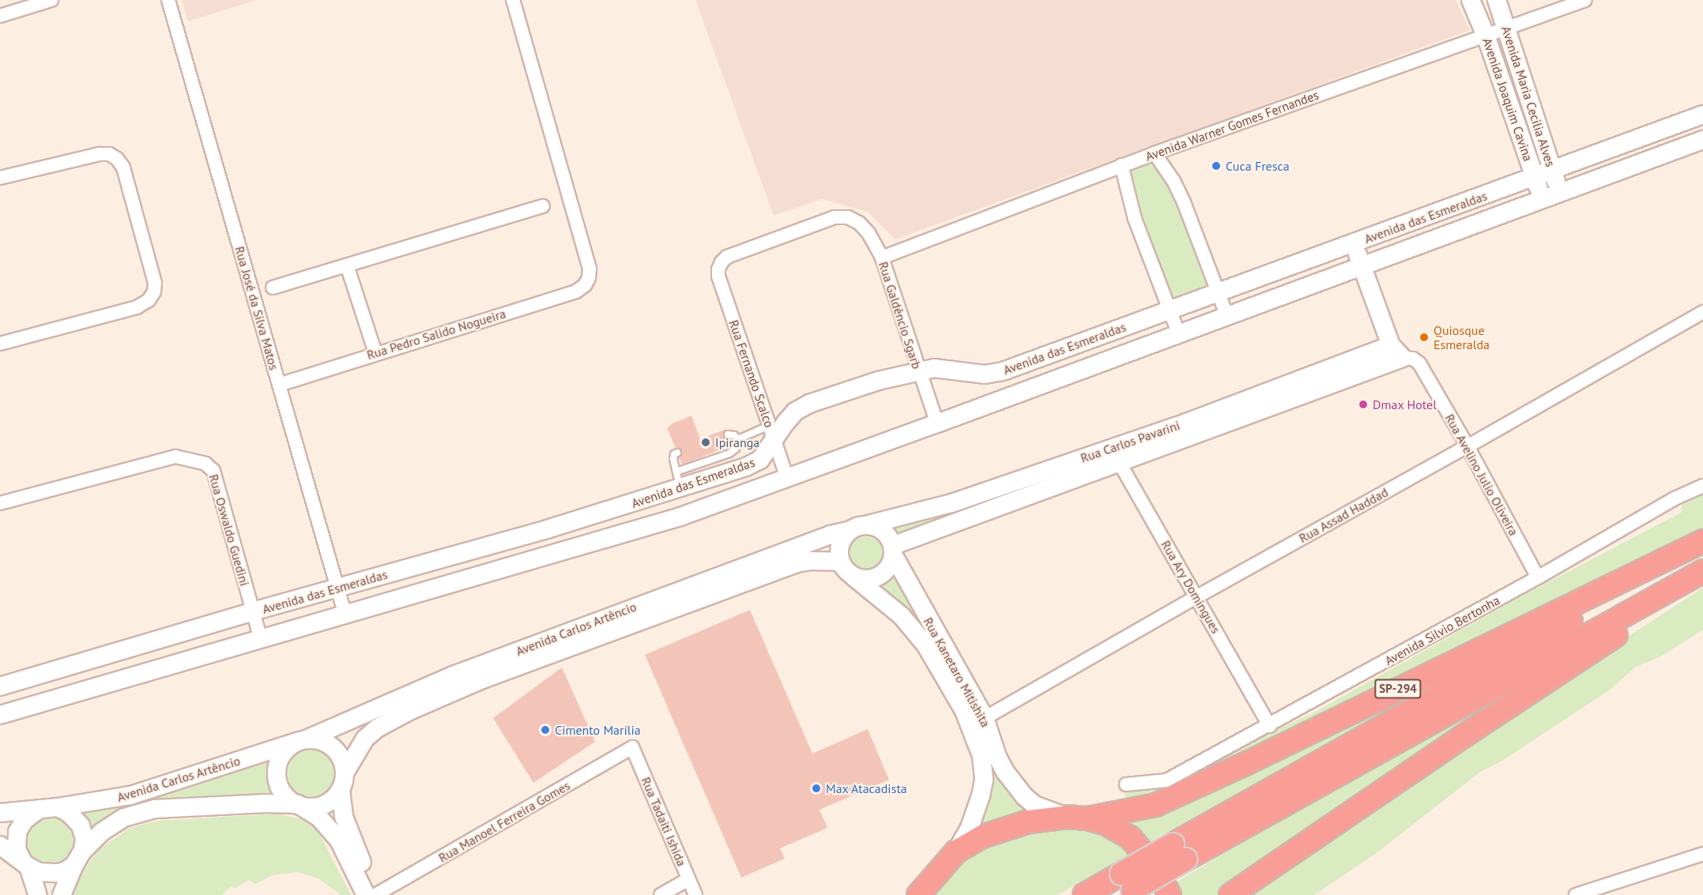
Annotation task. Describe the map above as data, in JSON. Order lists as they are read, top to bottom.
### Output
{
  "streets": {
    "highway": ["SP-294"],
    "main road": [
      "Avenida Maria Cecilia Alves",
      "Avenida Joaquim Cavina",
      "Avenida das Esmeraldas",
      "Rua Carlos Pavarini",
      "Avenida Carlos Artêncio",
      "Rua Kanetaro Mitishita"
    ],
    "street": [
      "Avenida Warner Gomes Fernandes",
      "Rua José da Silva Matos",
      "Rua Galdêncio Sgarb",
      "Rua Pedro Salido Nogueira",
      "Rua Fernando Scalco",
      "Rua Avelino Julio Oliveira",
      "Rua Assad Haddad",
      "Rua Oswaldo Guedini",
      "Rua Ary Domingues",
      "Avenida Silvio Bertonha",
      "Rua Manoel Ferreira Gomes",
      "Rua Tadaiti Ishida"
    ]
  },
  "crossings": [
    ["Avenida Maria Cecilia Alves", "Avenida Warner Gomes Fernandes"],
    ["Avenida Maria Cecilia Alves", "Avenida das Esmeraldas"],
    ["Avenida Joaquim Cavina", "Avenida Warner Gomes Fernandes"],
    ["Avenida Joaquim Cavina", "Avenida das Esmeraldas"],
    ["Avenida Warner Gomes Fernandes", "Rua Galdêncio Sgarb"],
    ["Avenida das Esmeraldas", "Rua José da Silva Matos"],
    ["Avenida das Esmeraldas", "Rua Galdêncio Sgarb"],
    ["Avenida das Esmeraldas", "Rua Fernando Scalco"],
    ["Avenida das Esmeraldas", "Rua Oswaldo Guedini"],
    ["Rua José da Silva Matos", "Rua Pedro Salido Nogueira"],
    ["Rua Galdêncio Sgarb", "Rua Fernando Scalco"],
    ["Rua Carlos Pavarini", "Rua Avelino Julio Oliveira"],
    ["Rua Carlos Pavarini", "Rua Ary Domingues"],
    ["Rua Carlos Pavarini", "Avenida Carlos Artêncio"],
    ["Rua Carlos Pavarini", "Rua Kanetaro Mitishita"],
    ["Rua Avelino Julio Oliveira", "Rua Assad Haddad"],
    ["Rua Avelino Julio Oliveira", "Avenida Silvio Bertonha"],
    ["Rua Assad Haddad", "Rua Ary Domingues"],
    ["Rua Assad Haddad", "Rua Kanetaro Mitishita"],
    ["Rua Ary Domingues", "Avenida Silvio Bertonha"],
    ["Avenida Carlos Artêncio", "Rua Kanetaro Mitishita"],
    ["Rua Kanetaro Mitishita", "SP-294"],
    ["Rua Manoel Ferreira Gomes", "Rua Tadaiti Ishida"]
  ],
  "places": [
    "Cuca Fresca",
    "Quiosque Esmeralda",
    "Dmax Hotel",
    "Ipiranga",
    "Cimento Marília",
    "Max Atacadista"
  ]
}
